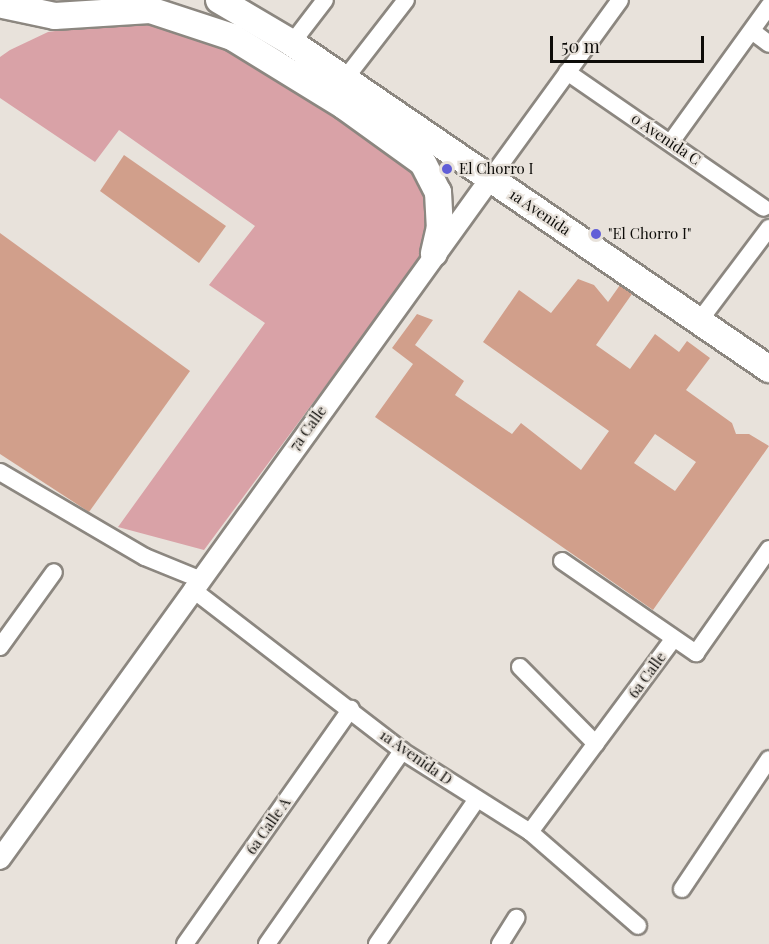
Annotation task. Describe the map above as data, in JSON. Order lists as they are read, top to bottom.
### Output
{
  "streets": {
    "main road": ["1a Avenida"],
    "street": [
      "0 Avenida C",
      "7a Calle",
      "6a Calle",
      "1a Avenida D",
      "6a Calle A"
    ]
  },
  "crossings": [
    ["0 Avenida C", "7a Calle"],
    ["1a Avenida", "7a Calle"],
    ["7a Calle", "1a Avenida D"],
    ["6a Calle", "1a Avenida D"],
    ["1a Avenida D", "6a Calle A"]
  ],
  "places": ["El Chorro I", "\"El Chorro I\""],
  "scale_bar": "50 m"
}
